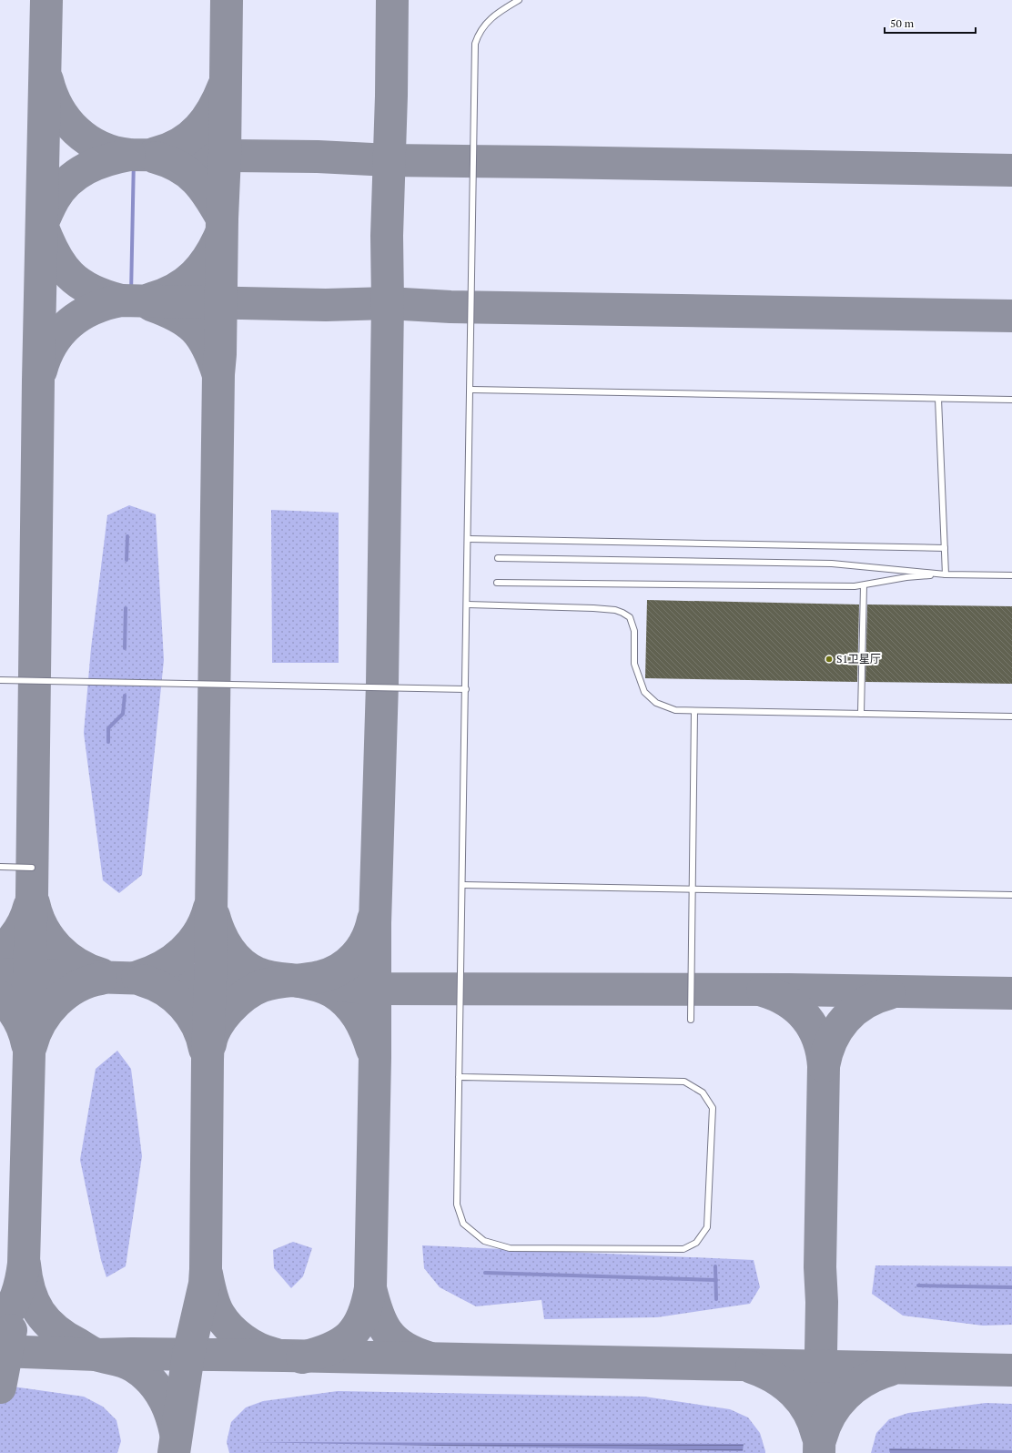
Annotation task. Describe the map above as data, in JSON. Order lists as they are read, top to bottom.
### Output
{
  "places": ["S1卫星厅"],
  "scale_bar": "50 m"
}
